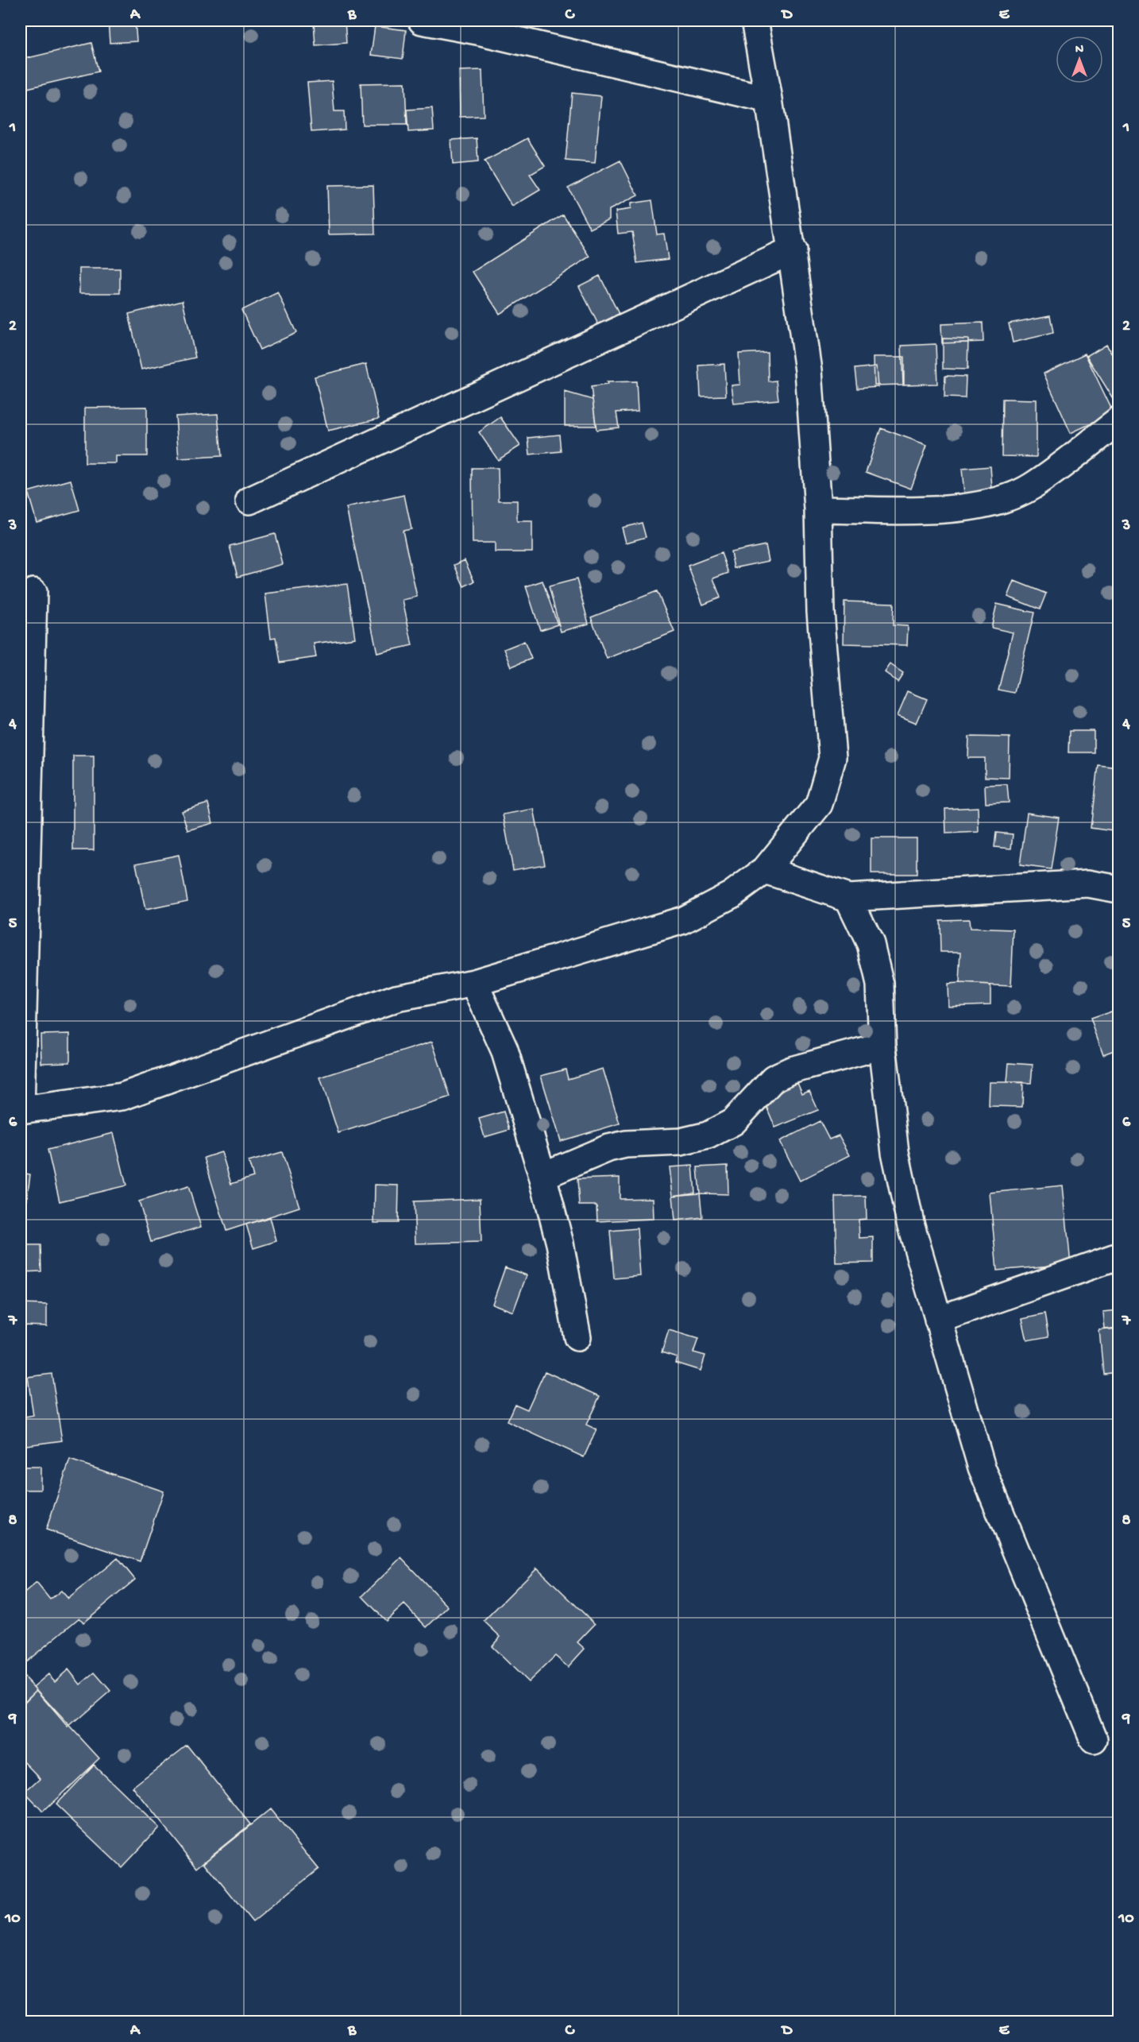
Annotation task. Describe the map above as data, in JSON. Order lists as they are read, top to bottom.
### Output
{
  "north": "top",
  "grid": {
    "columns": [
      "A",
      "B",
      "C",
      "D",
      "E"
    ],
    "rows": [
      "1",
      "2",
      "3",
      "4",
      "5",
      "6",
      "7",
      "8",
      "9",
      "10"
    ]
  }
}
